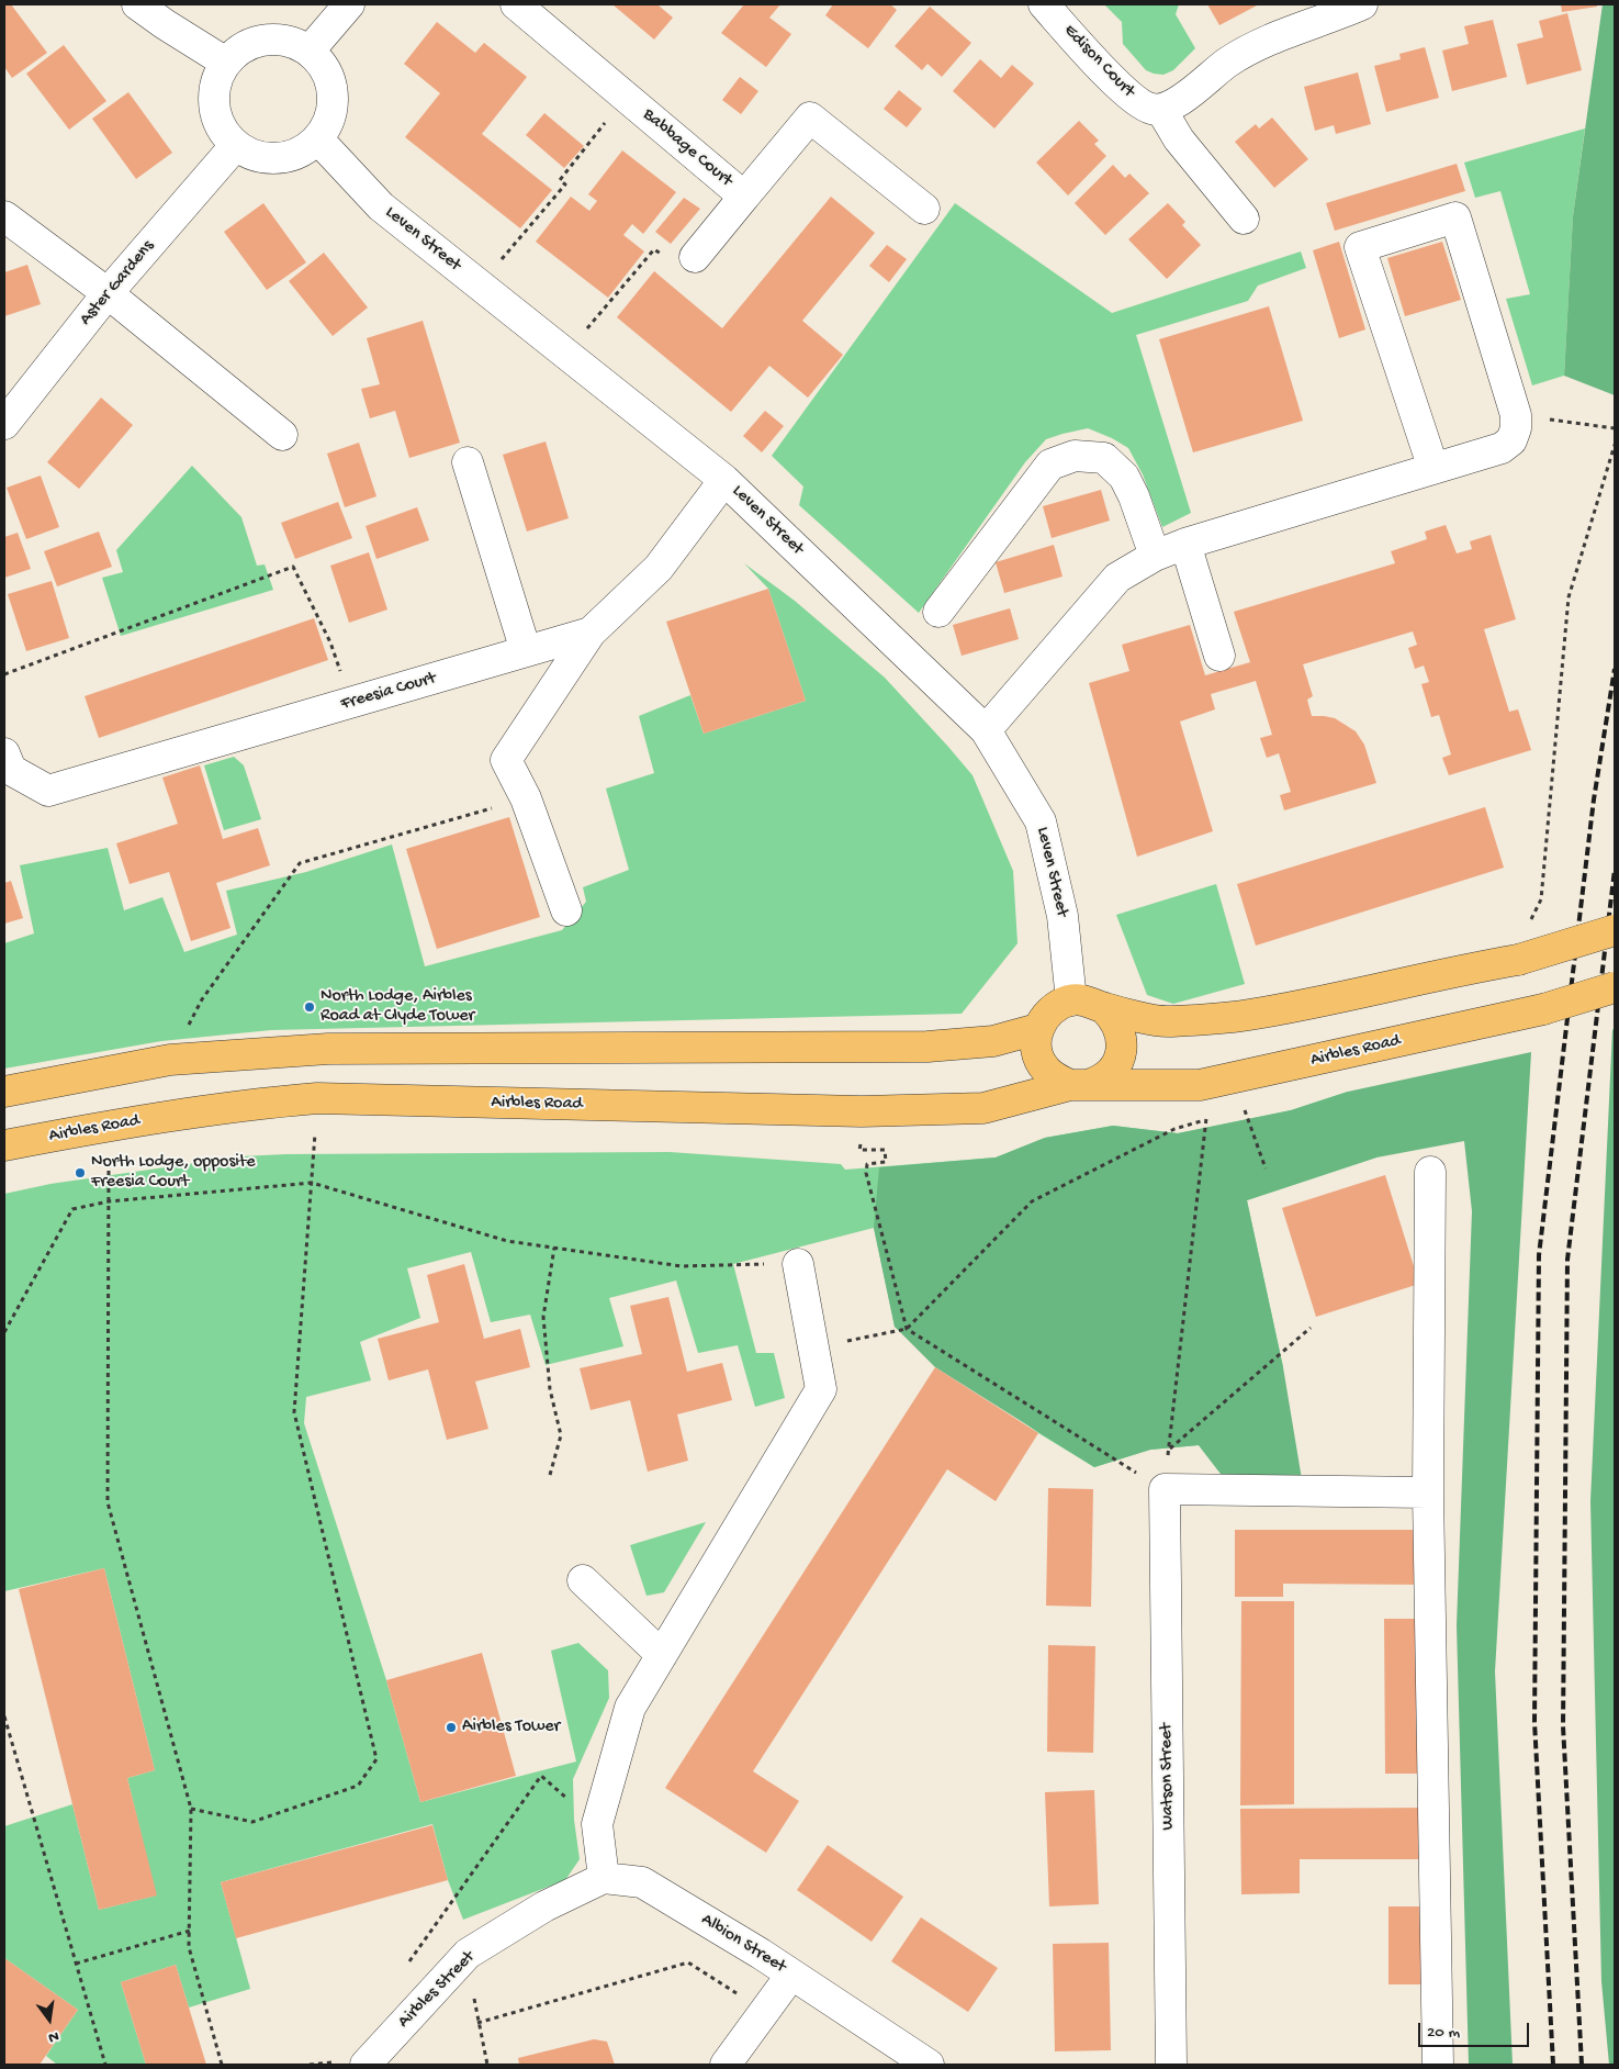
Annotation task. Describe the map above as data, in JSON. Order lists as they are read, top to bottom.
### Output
{
  "streets": {
    "main road": ["Airbles Road"],
    "street": [
      "Edison Court",
      "Babbage Court",
      "Leven Street",
      "Aster Gardens",
      "Freesia Court",
      "Watson Street",
      "Albion Street",
      "Airbles Street"
    ]
  },
  "crossings": [
    ["Leven Street", "Aster Gardens"],
    ["Leven Street", "Freesia Court"],
    ["Leven Street", "Airbles Road"],
    ["Albion Street", "Airbles Street"]
  ],
  "places": ["North Lodge, Airbles Road at Clyde Tower", "North Lodge, opposite Freesia Court", "Airbles Tower"],
  "scale_bar": "20 m",
  "north": "bottom"
}
